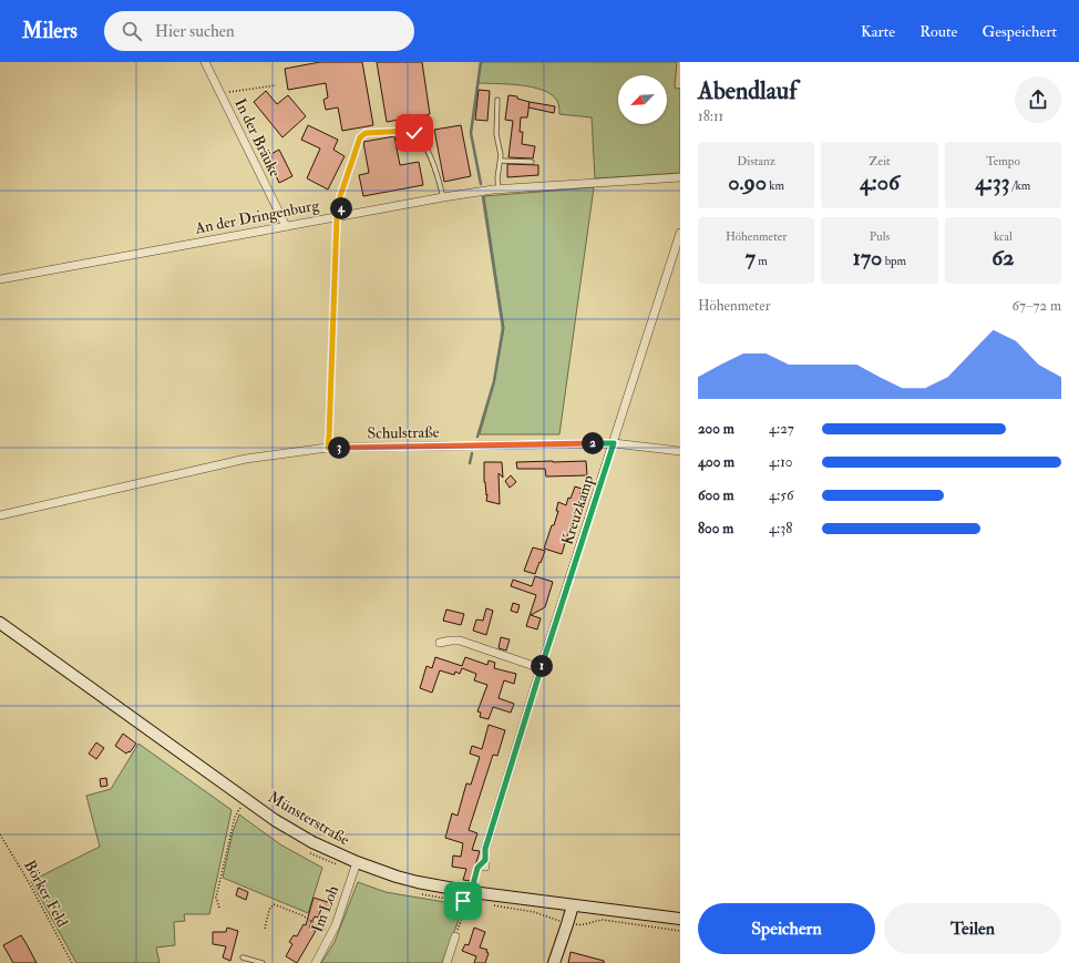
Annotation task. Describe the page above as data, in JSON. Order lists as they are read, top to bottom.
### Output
{
  "streets": {
    "main road": ["Münsterstraße"],
    "street": [
      "In der Bräuke",
      "An der Dringenburg",
      "Schulstraße",
      "Kreuzkamp",
      "Im Loh"
    ],
    "path": ["Börker Feld"]
  },
  "crossings": [
    ["In der Bräuke", "An der Dringenburg"],
    ["Schulstraße", "Kreuzkamp"],
    ["Münsterstraße", "Im Loh"]
  ],
  "north": "bottom left",
  "page": {
    "header": "Milers",
    "search": "Hier suchen",
    "nav": ["Karte", "Route", "Gespeichert"],
    "heading": ["Abendlauf", "18:11"],
    "stats": [
      ["Distanz", "0.90 km"],
      ["Zeit", "4:06"],
      ["Tempo", "4:33 /km"],
      ["Höhenmeter", "7 m"],
      ["Puls", "170 bpm"],
      ["kcal", "62"]
    ],
    "pins": [
      "4",
      "2",
      "3",
      "1"
    ],
    "chart": ["Höhenmeter", "67–72 m"],
    "list": [
      {
        "name": "200 m",
        "note": "4:27"
      },
      {
        "name": "400 m",
        "note": "4:10"
      },
      {
        "name": "600 m",
        "note": "4:56"
      },
      {
        "name": "800 m",
        "note": "4:38"
      }
    ],
    "buttons": ["Speichern", "Teilen"]
  }
}
